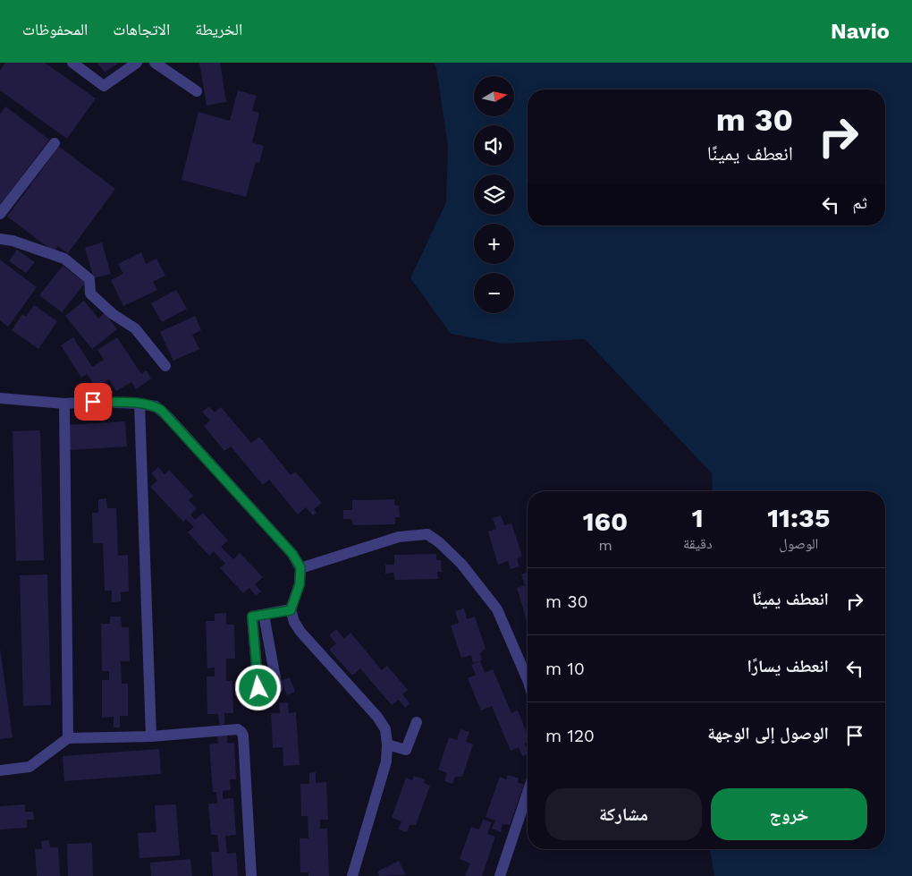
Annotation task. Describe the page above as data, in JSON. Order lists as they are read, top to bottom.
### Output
{
  "north": "right",
  "page": {
    "header": "Navio",
    "nav": ["الخريطة", "الاتجاهات", "المحفوظات"],
    "map_buttons": ["+", "−"],
    "turn": ["30 m", "انعطف يمينًا"],
    "then": "ثم",
    "eta": [
      "11:35",
      "الوصول",
      "1",
      "دقيقة",
      "160",
      "m"
    ],
    "list": [
      {
        "name": "انعطف يمينًا",
        "value": "30 m"
      },
      {
        "name": "انعطف يسارًا",
        "value": "10 m"
      },
      {
        "name": "الوصول إلى الوجهة",
        "value": "120 m"
      }
    ],
    "buttons": ["خروج", "مشاركة"]
  }
}
